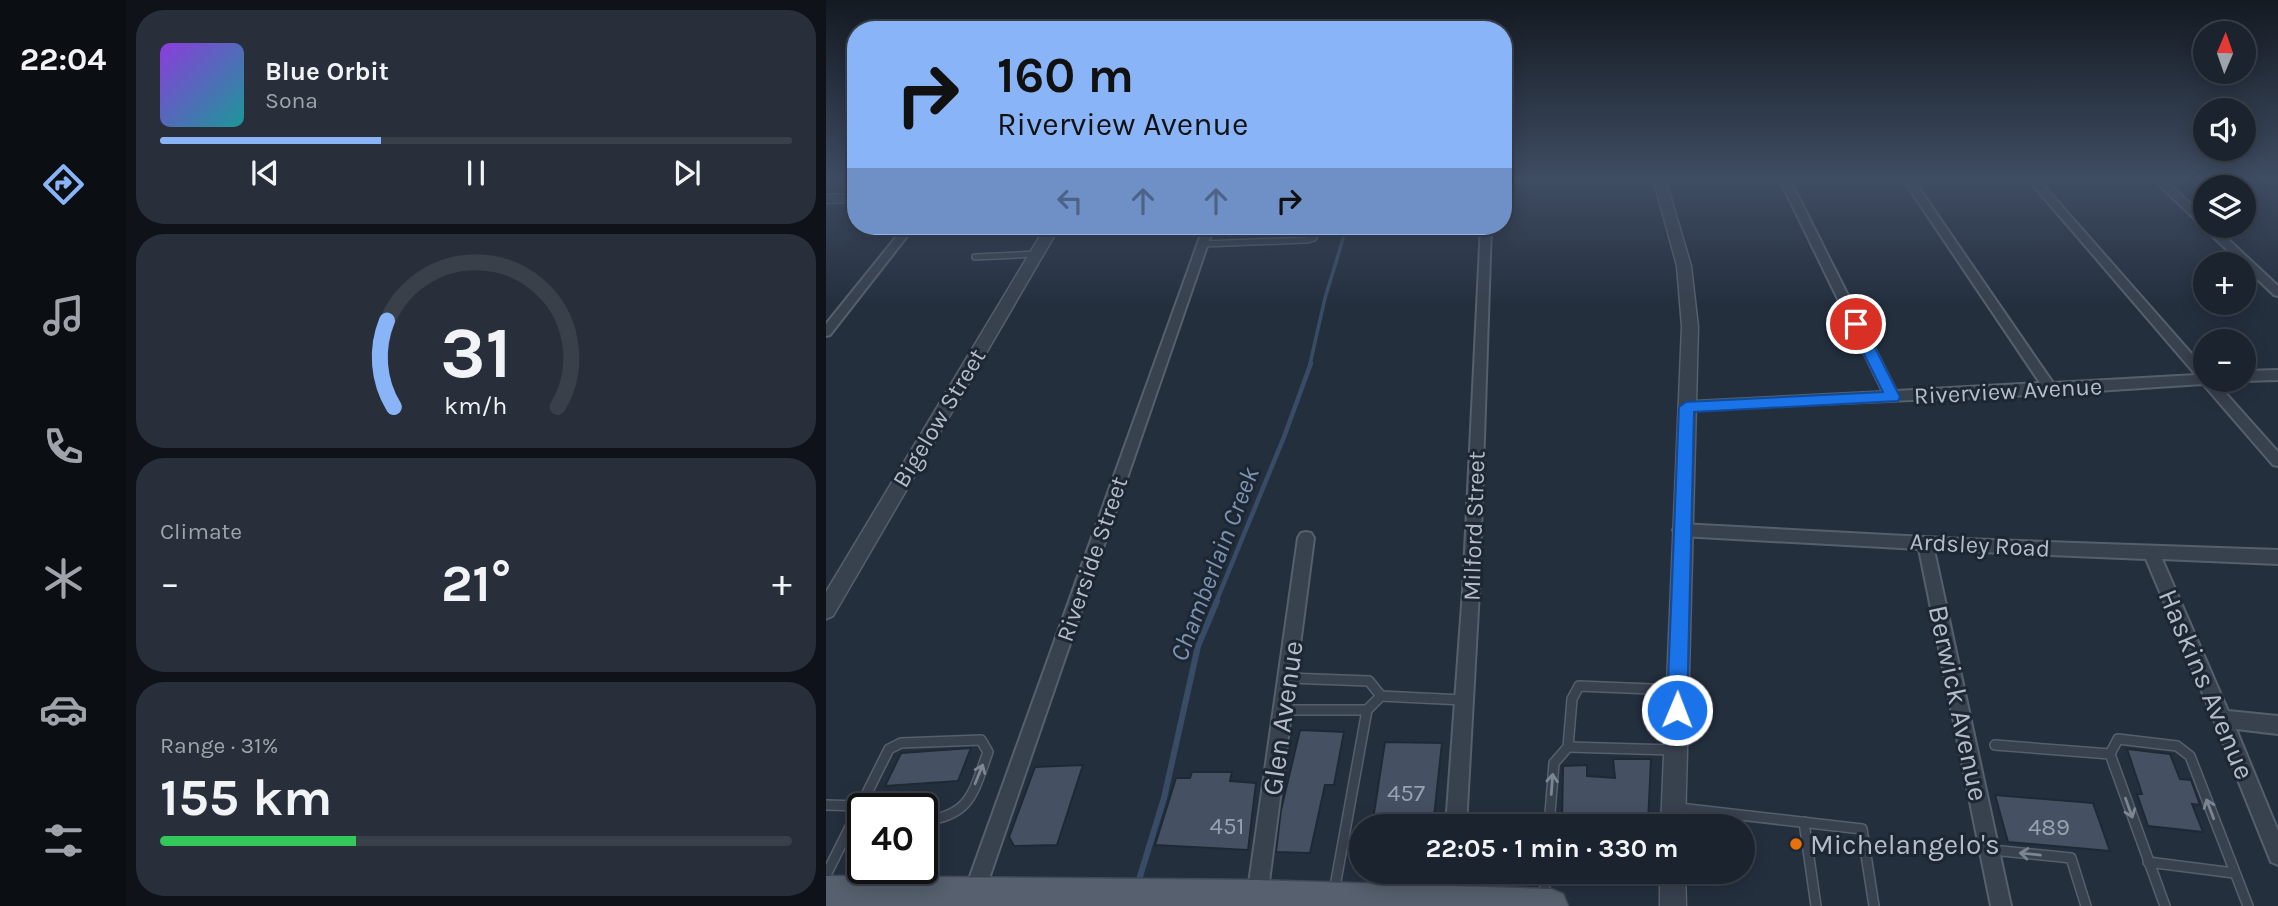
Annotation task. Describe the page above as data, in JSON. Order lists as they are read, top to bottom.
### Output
{
  "streets": {
    "street": [
      "Riverview Avenue",
      "Bigelow Street",
      "Milford Street",
      "Ardsley Road",
      "Riverside Street",
      "Haskins Avenue",
      "Berwick Avenue",
      "Glen Avenue"
    ]
  },
  "crossings": [
    ["Ardsley Road", "Haskins Avenue"],
    ["Ardsley Road", "Berwick Avenue"]
  ],
  "water": ["Chamberlain Creek"],
  "places": ["Michelangelo's"],
  "house_numbers": ["457", "451", "489"],
  "north": "top",
  "page": {
    "tabs": "22:04",
    "map_buttons": ["+", "−"],
    "turn": ["160 m", "Riverview Avenue"],
    "song": ["Blue Orbit", "Sona"],
    "tile": [
      "Climate",
      ["Range · 31%", "155 km"]
    ],
    "heat": ["−", "21°", "+"],
    "limit": "40",
    "trip": "22:05 · 1 min · 330 m",
    "gauge": ["31", "km/h"]
  }
}
